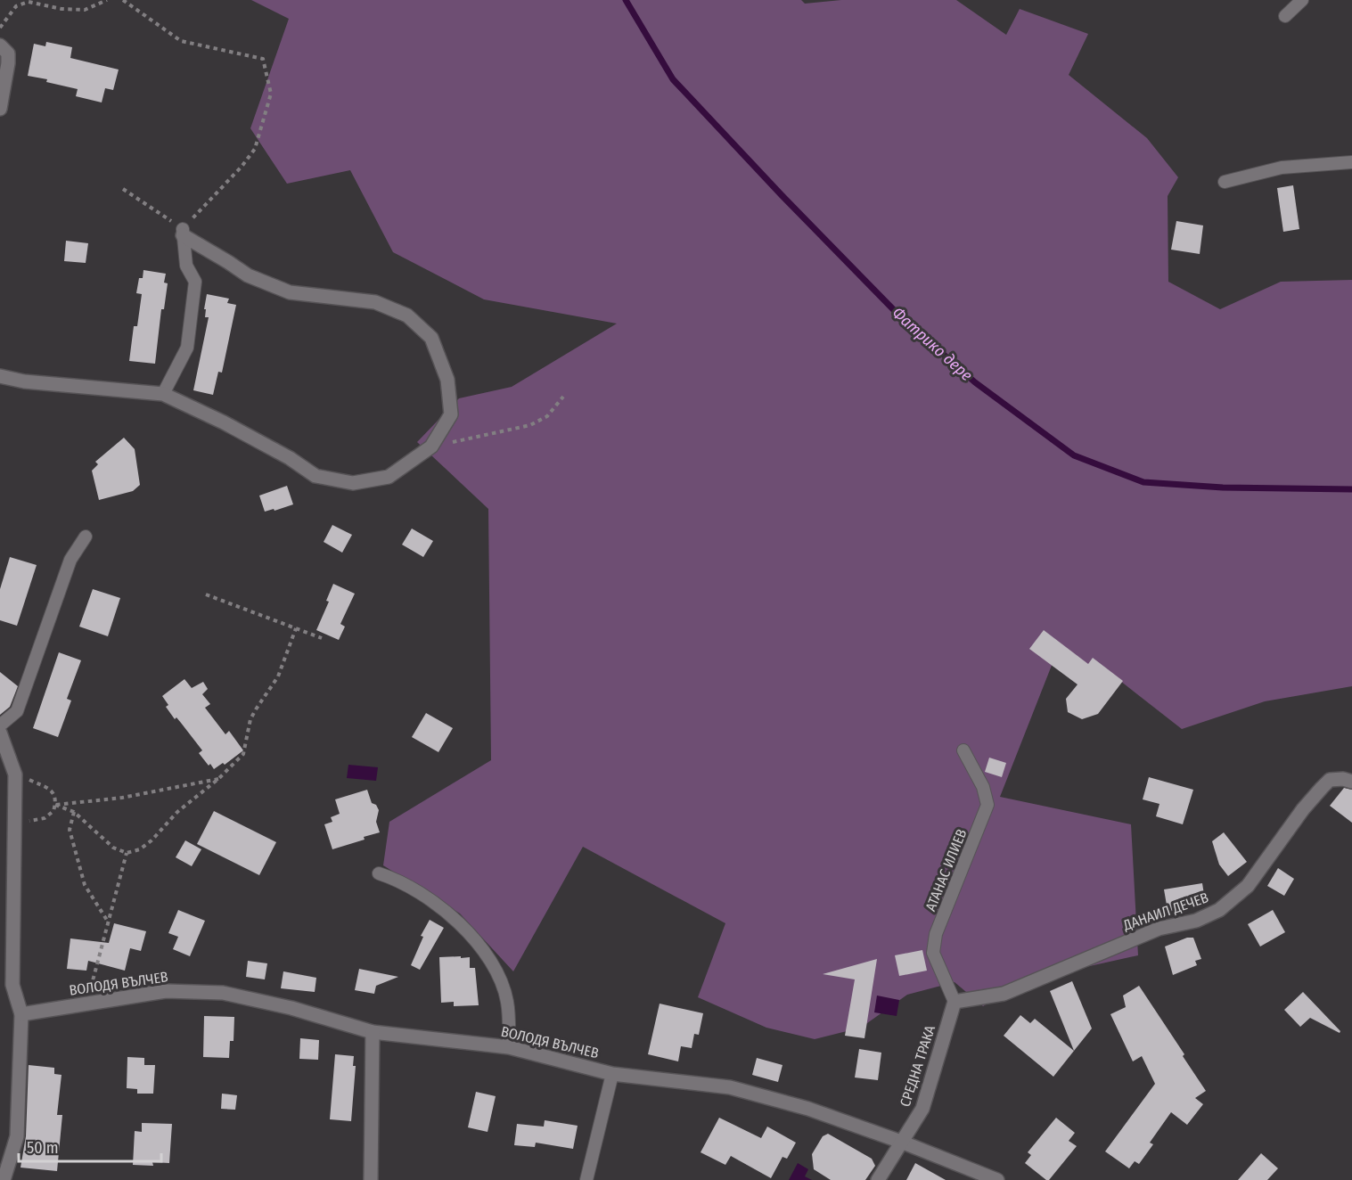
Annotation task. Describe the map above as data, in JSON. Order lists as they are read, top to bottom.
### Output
{
  "streets": {
    "street": ["ДАНАИЛ ДЕЧЕВ", "ВОЛОДЯ ВЪЛЧЕВ", "СРЕДНА ТРАКА"],
    "lane": ["АТАНАС ИЛИЕВ"]
  },
  "crossings": [
    ["АТАНАС ИЛИЕВ", "ДАНАИЛ ДЕЧЕВ"],
    ["АТАНАС ИЛИЕВ", "СРЕДНА ТРАКА"],
    ["ДАНАИЛ ДЕЧЕВ", "СРЕДНА ТРАКА"],
    ["ВОЛОДЯ ВЪЛЧЕВ", "СРЕДНА ТРАКА"]
  ],
  "water": ["Фатрико дере"],
  "scale_bar": "50 m"
}
